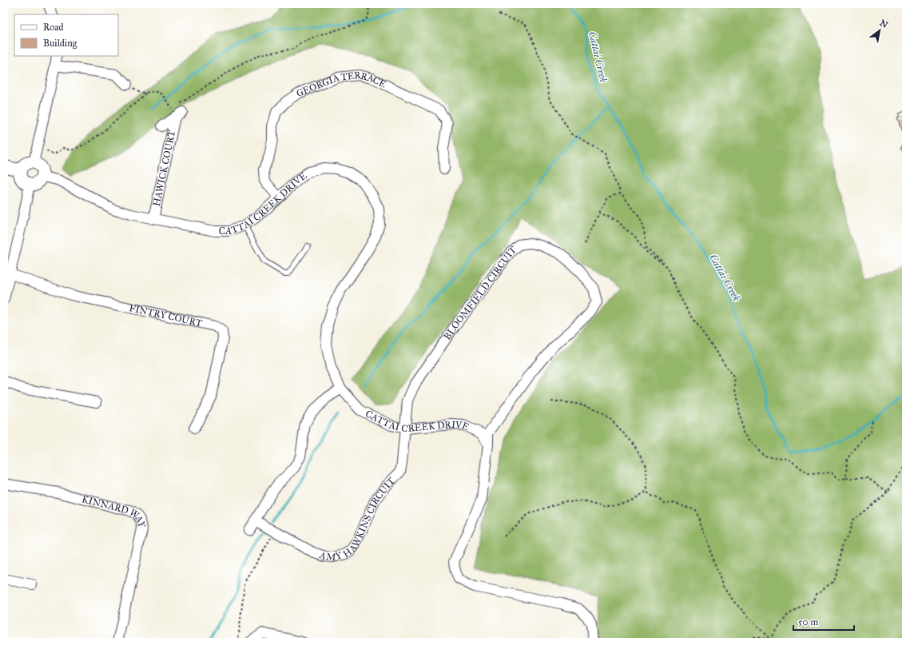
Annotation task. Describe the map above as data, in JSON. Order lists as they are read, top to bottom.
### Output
{
  "streets": {
    "street": [
      "GEORGIA TERRACE",
      "HAWICK COURT",
      "CATTAI CREEK DRIVE",
      "BLOOMFIELD CIRCUIT",
      "FINTRY COURT",
      "KINNARD WAY",
      "AMY HAWKINS CIRCUIT"
    ]
  },
  "crossings": [
    ["GEORGIA TERRACE", "CATTAI CREEK DRIVE"],
    ["HAWICK COURT", "CATTAI CREEK DRIVE"],
    ["CATTAI CREEK DRIVE", "BLOOMFIELD CIRCUIT"],
    ["CATTAI CREEK DRIVE", "AMY HAWKINS CIRCUIT"],
    ["BLOOMFIELD CIRCUIT", "AMY HAWKINS CIRCUIT"]
  ],
  "water": ["Cattai Creek"],
  "legend": ["Road", "Building"],
  "scale_bar": "50 m",
  "north": "top right"
}
